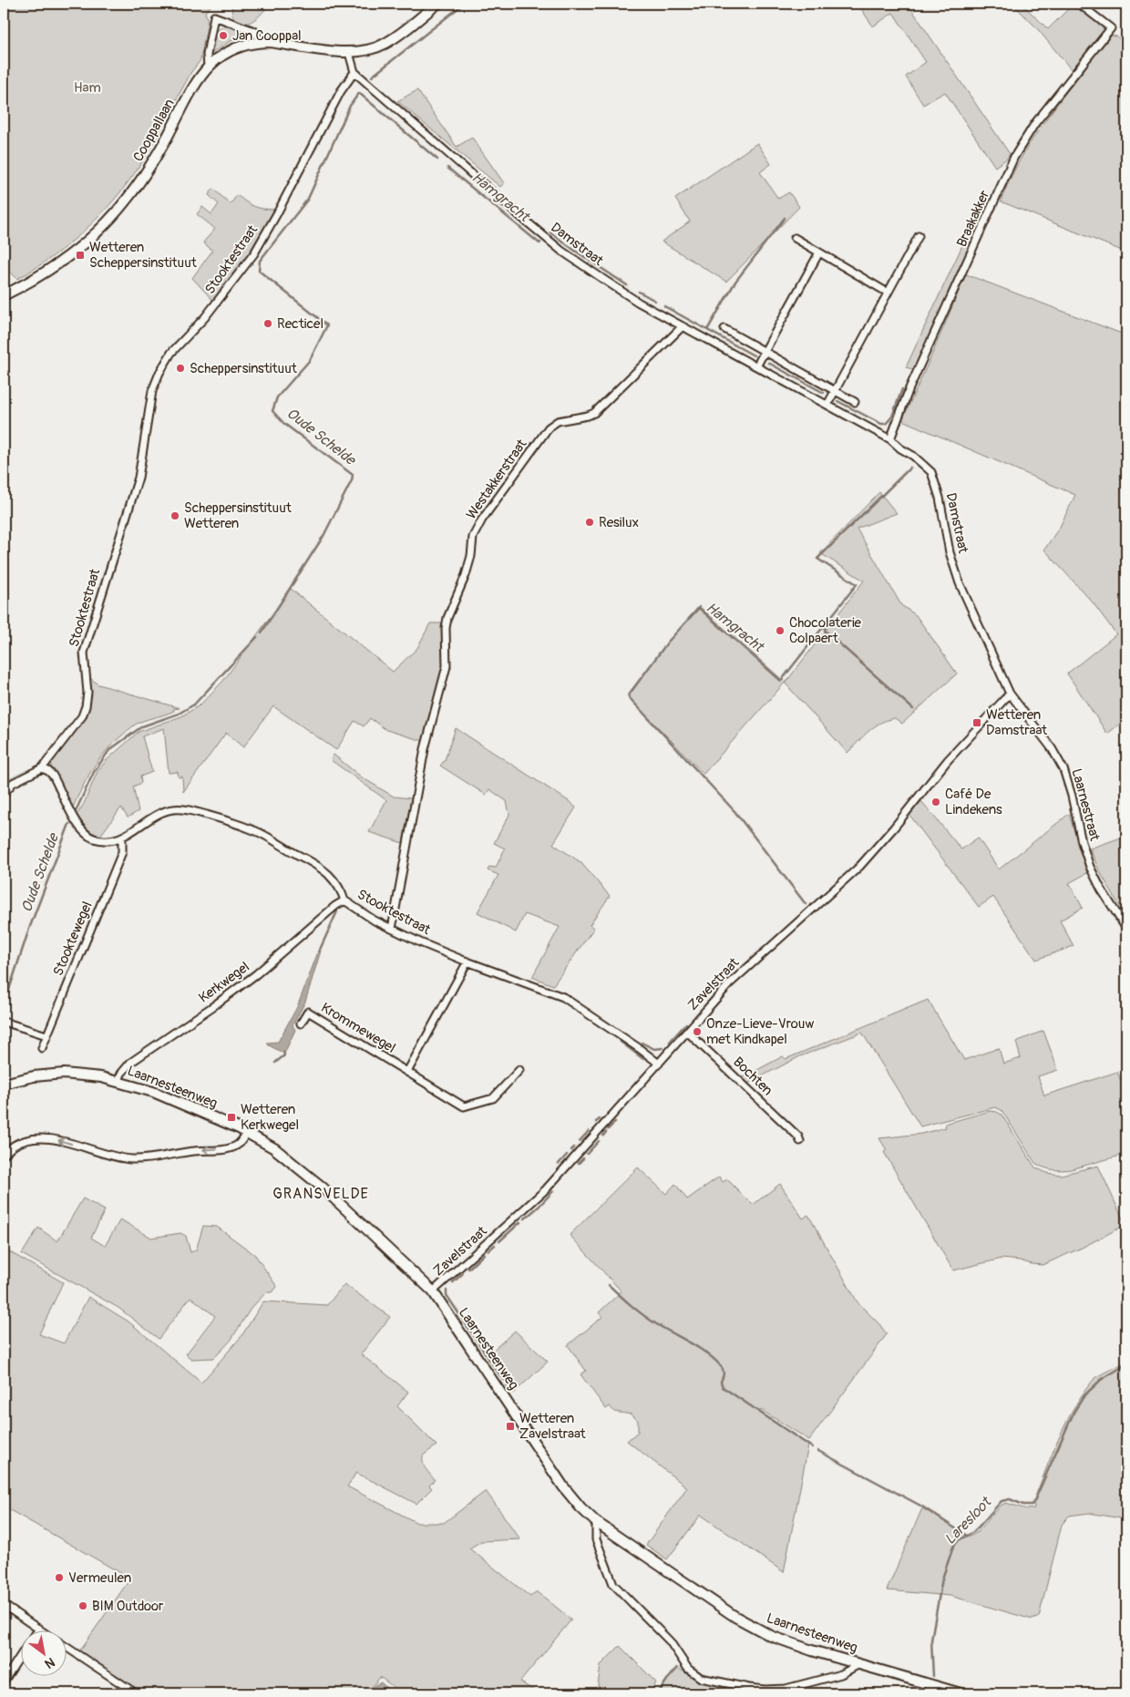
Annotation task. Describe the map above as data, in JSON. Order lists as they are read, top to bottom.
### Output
{
  "streets": {
    "street": [
      "Cooppallaan",
      "Braakakker",
      "Damstraat",
      "Stooktestraat",
      "Westakkerstraat",
      "Laarnestraat",
      "Stooktewegel",
      "Kerkwegel",
      "Zavelstraat",
      "Krommewegel",
      "Bochten",
      "Laarnesteenweg"
    ]
  },
  "crossings": [
    ["Braakakker", "Damstraat"],
    ["Damstraat", "Stooktestraat"],
    ["Damstraat", "Westakkerstraat"],
    ["Damstraat", "Laarnestraat"],
    ["Damstraat", "Zavelstraat"],
    ["Stooktestraat", "Westakkerstraat"],
    ["Stooktestraat", "Stooktewegel"],
    ["Stooktestraat", "Kerkwegel"],
    ["Stooktestraat", "Zavelstraat"],
    ["Laarnestraat", "Zavelstraat"],
    ["Kerkwegel", "Laarnesteenweg"],
    ["Zavelstraat", "Bochten"],
    ["Zavelstraat", "Laarnesteenweg"]
  ],
  "districts": ["GRANSVELDE"],
  "water": ["Hamgracht", "Oude Schelde", "Laresloot"],
  "parks": ["Ham"],
  "places": {
    "other": [
      "Jan Cooppal",
      "Recticel",
      "Scheppersinstituut",
      "Scheppersinstituut Wetteren",
      "Resilux",
      "Chocolaterie Colpaert",
      "Café De Lindekens",
      "Onze-Lieve-Vrouw met Kindkapel",
      "Vermeulen",
      "BIM Outdoor"
    ],
    "transit": [
      "Wetteren Scheppersinstituut",
      "Wetteren Damstraat",
      "Wetteren Kerkwegel",
      "Wetteren Zavelstraat"
    ]
  },
  "north": "bottom right"
}
